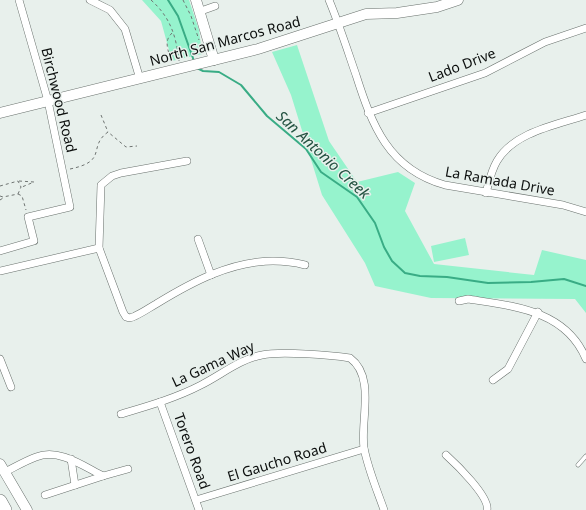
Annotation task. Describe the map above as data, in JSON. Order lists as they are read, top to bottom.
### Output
{
  "streets": {
    "street": [
      "North San Marcos Road",
      "Lado Drive",
      "Birchwood Road",
      "La Ramada Drive",
      "La Gama Way",
      "Torero Road",
      "El Gaucho Road"
    ]
  },
  "crossings": [
    ["North San Marcos Road", "Birchwood Road"],
    ["North San Marcos Road", "La Ramada Drive"],
    ["Lado Drive", "La Ramada Drive"],
    ["La Gama Way", "Torero Road"],
    ["La Gama Way", "El Gaucho Road"],
    ["Torero Road", "El Gaucho Road"]
  ],
  "water": ["San Antonio Creek"]
}
